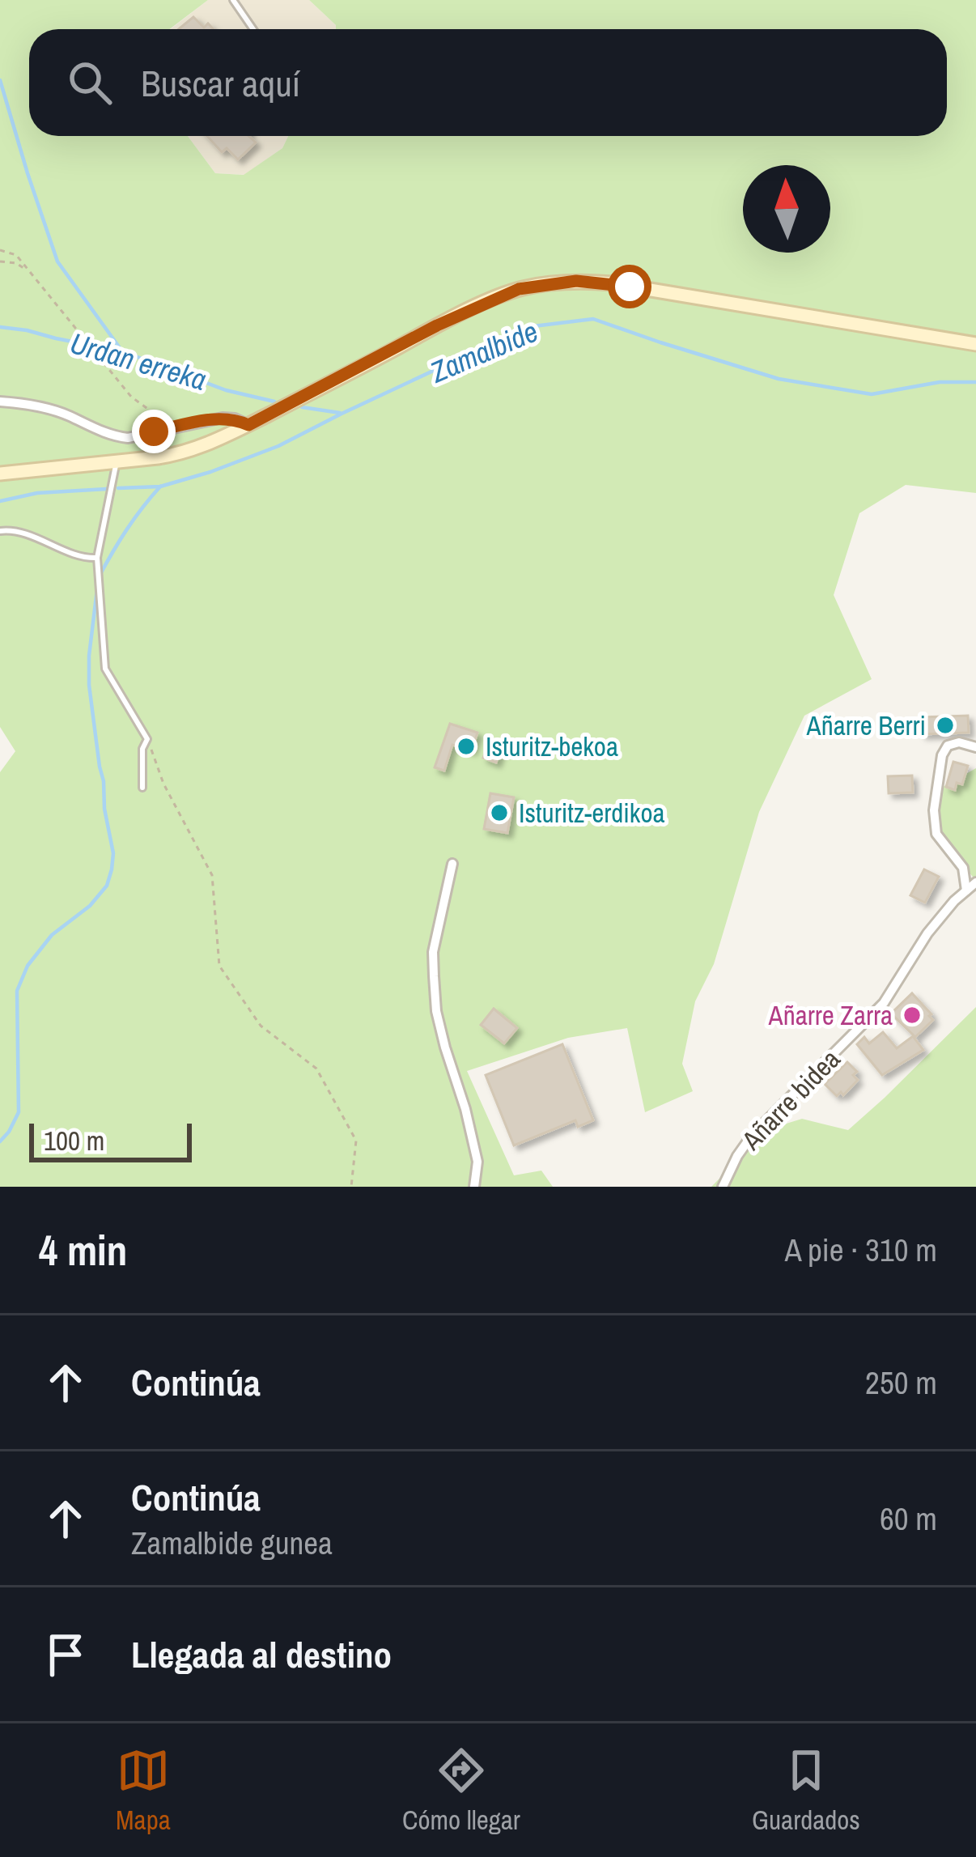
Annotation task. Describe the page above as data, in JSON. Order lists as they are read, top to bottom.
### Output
{
  "streets": {
    "street": ["Añarre bidea"]
  },
  "water": ["Zamalbide", "Urdan erreka"],
  "places": [
    "Añarre Berri",
    "Isturitz-bekoa",
    "Isturitz-erdikoa",
    "Añarre Zarra"
  ],
  "scale_bar": "100 m",
  "north": "top",
  "page": {
    "search": "Buscar aquí",
    "scale": "100 m",
    "heading": ["4 min", "A pie · 310 m"],
    "list": [
      ["Continúa", "250 m"],
      ["Continúa", "Zamalbide gunea", "60 m"],
      "Llegada al destino"
    ],
    "nav": ["Mapa", "Cómo llegar", "Guardados"]
  }
}
